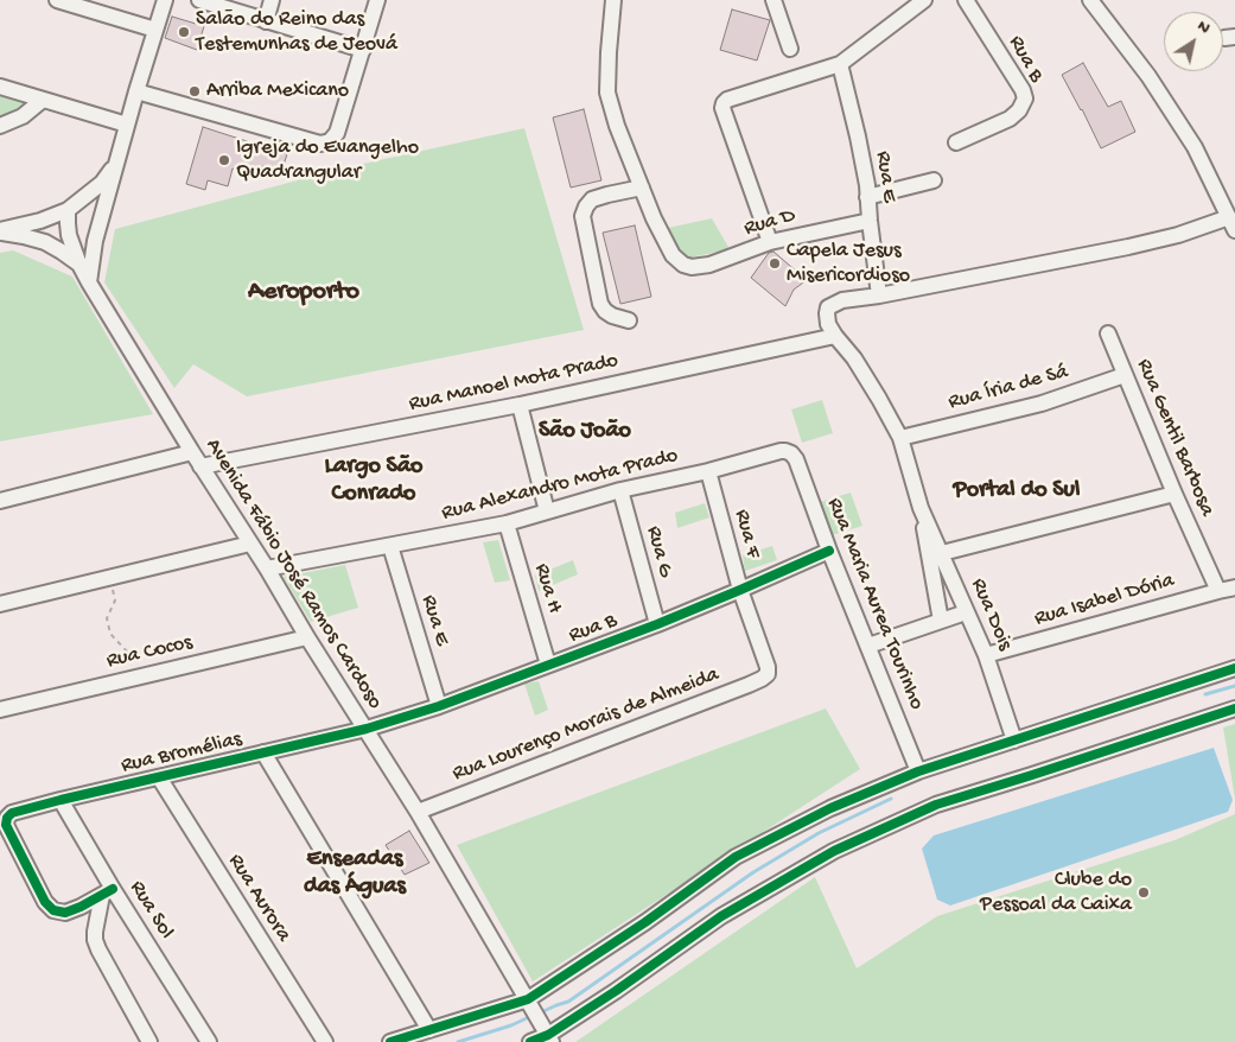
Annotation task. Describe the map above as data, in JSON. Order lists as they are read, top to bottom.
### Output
{
  "streets": {
    "street": [
      "Rua B",
      "Rua E",
      "Rua D",
      "Rua Manoel Mota Prado",
      "Rua Íria de Sá",
      "Rua Gentil Barbosa",
      "Rua Alexandro Mota Prado",
      "Rua F",
      "Rua G",
      "Avenida Fábio José Ramos Cardoso",
      "Rua H",
      "Rua Isabel Dória",
      "Rua Maria Aurea Tourinho",
      "Rua Dois",
      "Rua Cocos",
      "Rua Lourenço Morais de Almeida",
      "Rua Bromélias",
      "Rua Aurora",
      "Rua Sol"
    ]
  },
  "crossings": [
    ["Rua B", "Rua E"],
    ["Rua B", "Rua F"],
    ["Rua B", "Rua G"],
    ["Rua B", "Avenida Fábio José Ramos Cardoso"],
    ["Rua B", "Rua H"],
    ["Rua B", "Rua Maria Aurea Tourinho"],
    ["Rua B", "Rua Bromélias"],
    ["Rua E", "Rua D"],
    ["Rua E", "Rua Alexandro Mota Prado"],
    ["Rua E", "Rua Dois"],
    ["Rua Manoel Mota Prado", "Avenida Fábio José Ramos Cardoso"],
    ["Rua Manoel Mota Prado", "Rua Dois"],
    ["Rua Íria de Sá", "Rua Gentil Barbosa"],
    ["Rua Íria de Sá", "Rua Dois"],
    ["Rua Gentil Barbosa", "Rua Isabel Dória"],
    ["Rua Alexandro Mota Prado", "Rua F"],
    ["Rua Alexandro Mota Prado", "Rua G"],
    ["Rua Alexandro Mota Prado", "Avenida Fábio José Ramos Cardoso"],
    ["Rua Alexandro Mota Prado", "Rua H"],
    ["Rua Alexandro Mota Prado", "Rua Maria Aurea Tourinho"],
    ["Rua F", "Rua Lourenço Morais de Almeida"],
    ["Avenida Fábio José Ramos Cardoso", "Rua Cocos"],
    ["Avenida Fábio José Ramos Cardoso", "Rua Lourenço Morais de Almeida"],
    ["Avenida Fábio José Ramos Cardoso", "Rua Bromélias"],
    ["Rua Isabel Dória", "Rua Dois"],
    ["Rua Bromélias", "Rua Aurora"],
    ["Rua Bromélias", "Rua Sol"]
  ],
  "districts": [
    "Aeroporto",
    "São João",
    "Largo São Conrado",
    "Portal do Sul",
    "Enseadas das Águas"
  ],
  "places": [
    "Salão do Reino das Testemunhas de Jeová",
    "Arriba Mexicano",
    "Igreja do Evangelho Quadrangular",
    "Capela Jesus Misericordioso",
    "Clube do Pessoal da Caixa"
  ],
  "north": "top right"
}
